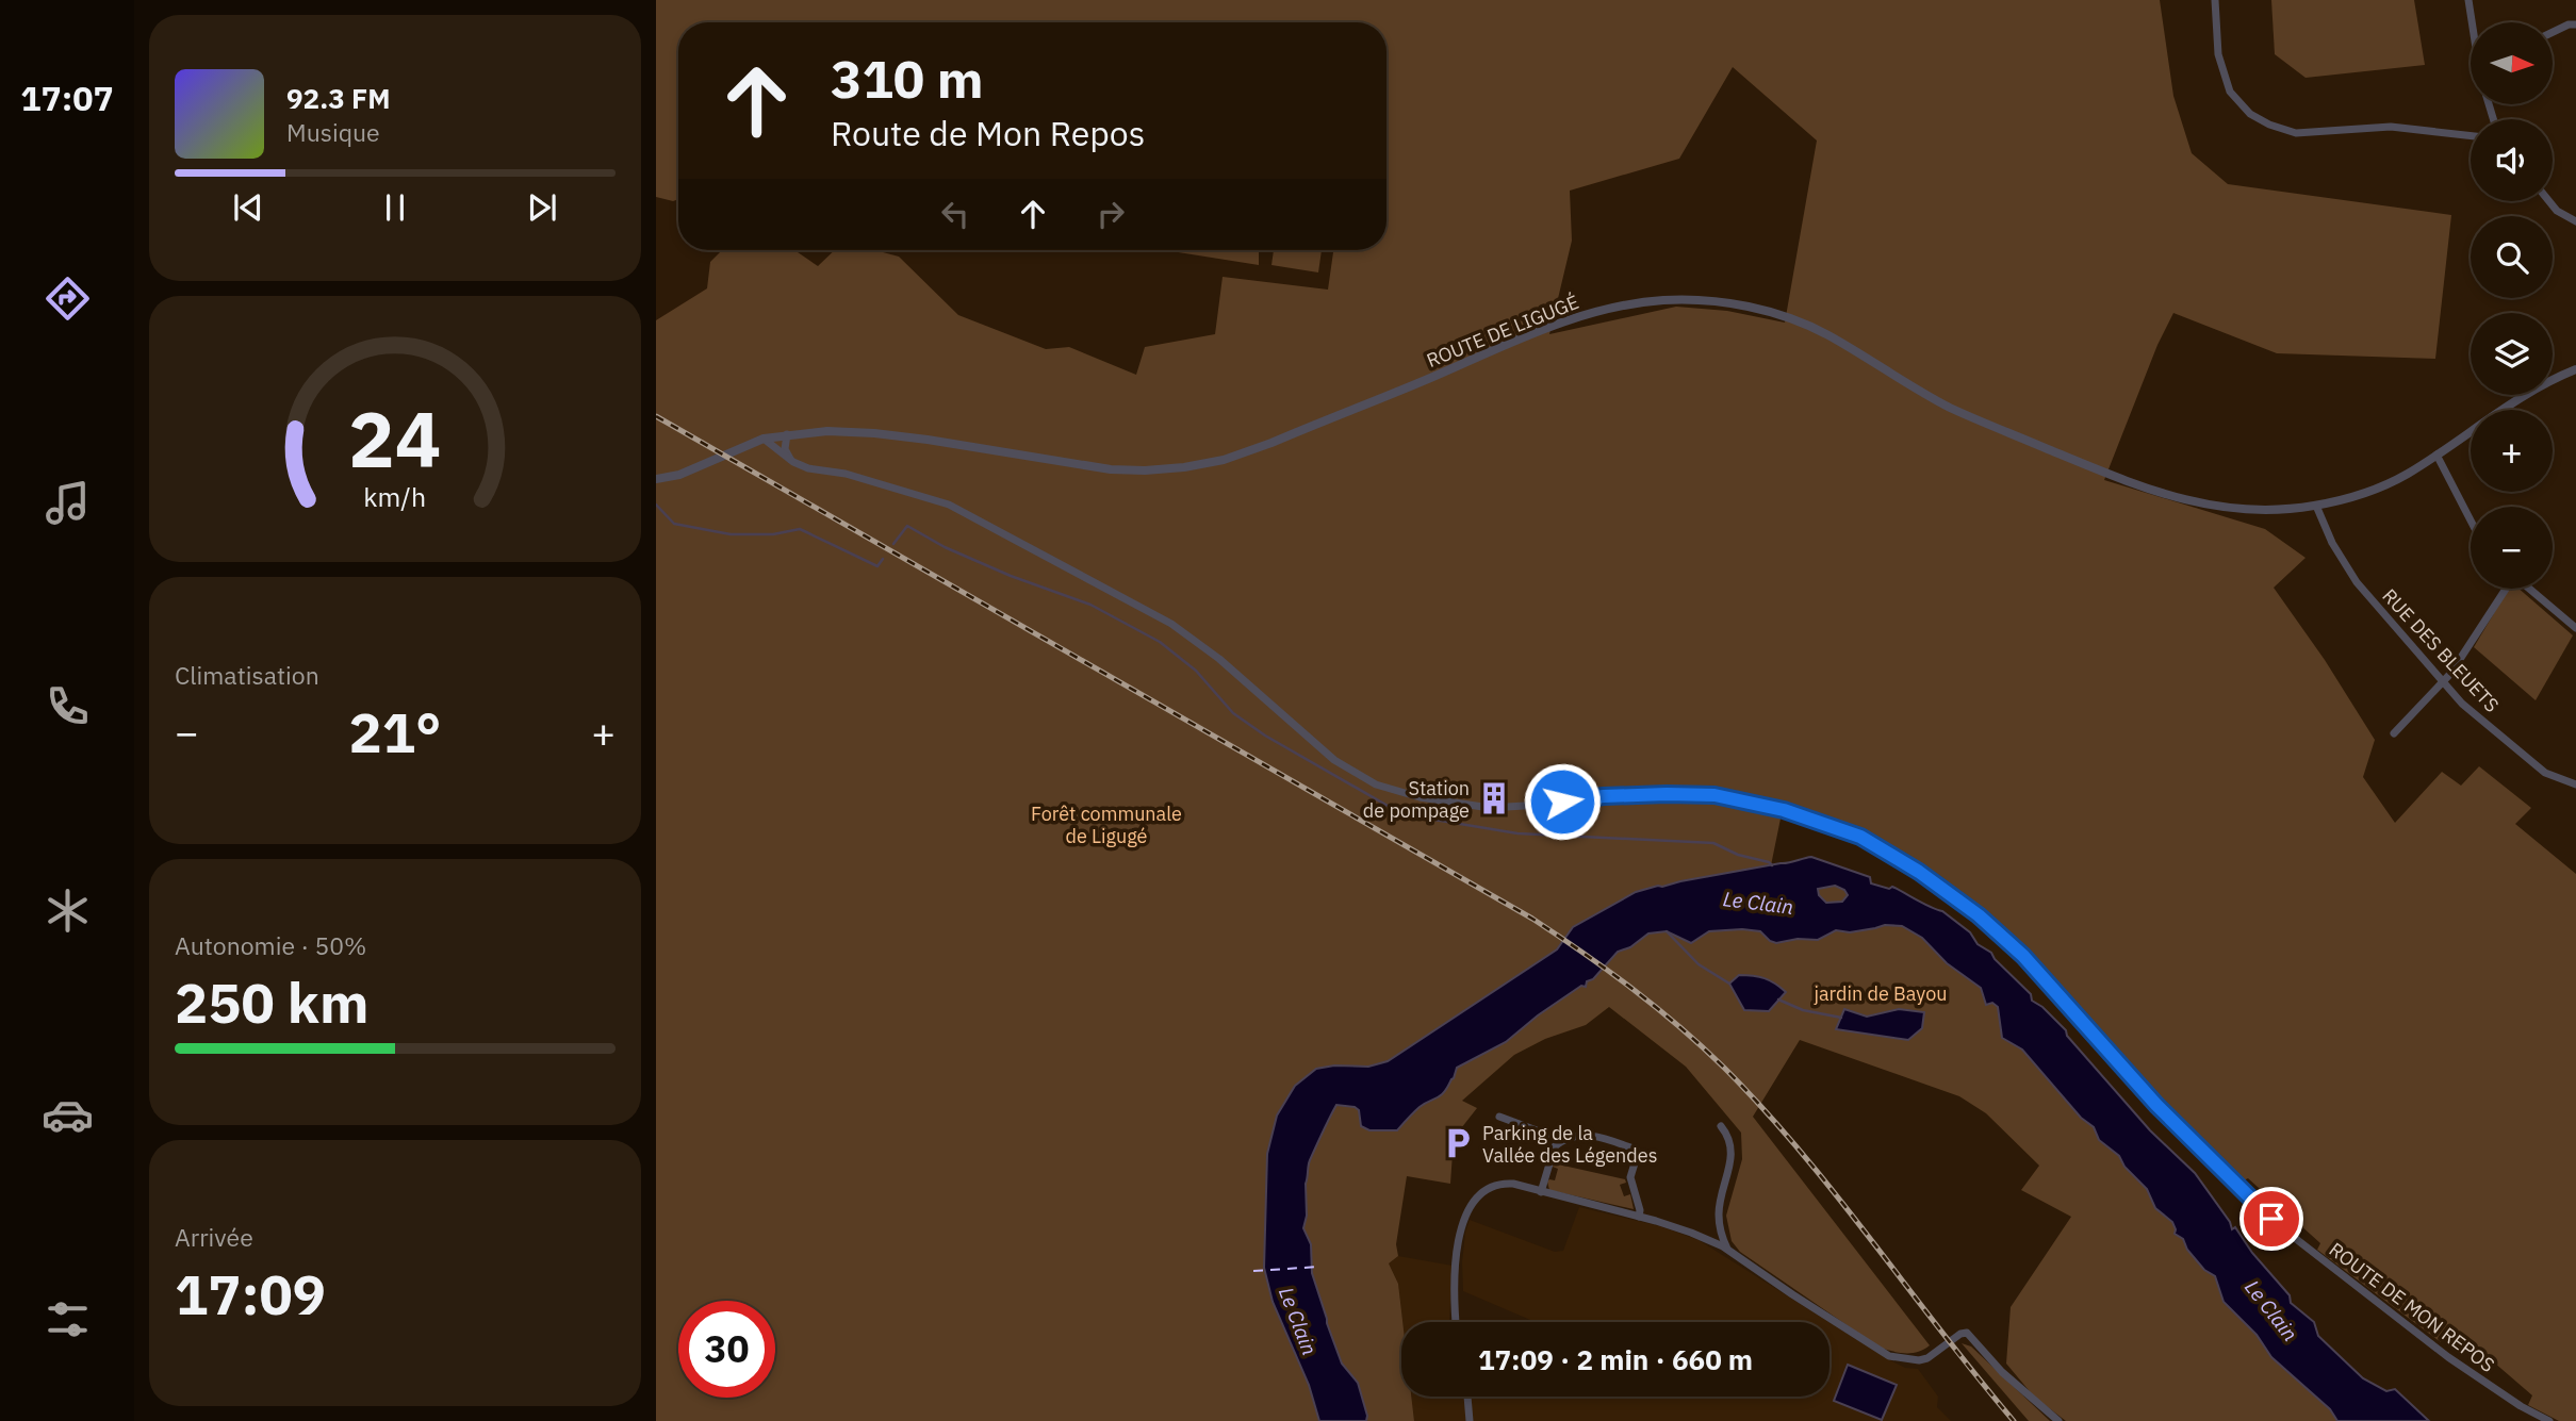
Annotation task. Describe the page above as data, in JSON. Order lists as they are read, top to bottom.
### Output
{
  "streets": {
    "street": ["ROUTE DE LIGUGÉ", "RUE DES BLEUETS", "ROUTE DE MON REPOS"]
  },
  "crossings": [
    ["ROUTE DE LIGUGÉ", "RUE DES BLEUETS"]
  ],
  "water": ["Le Clain"],
  "parks": ["Forêt communale de Ligugé", "jardin de Bayou"],
  "places": {
    "building": ["Station de pompage"],
    "parking": ["Parking de la Vallée des Légendes"]
  },
  "north": "right",
  "page": {
    "tabs": "17:07",
    "map_buttons": ["+", "−"],
    "turn": ["310 m", "Route de Mon Repos"],
    "song": ["92.3 FM", "Musique"],
    "tile": [
      "Climatisation",
      ["Autonomie · 50%", "250 km"],
      ["Arrivée", "17:09"]
    ],
    "heat": ["−", "21°", "+"],
    "limit": "30",
    "trip": "17:09 · 2 min · 660 m",
    "gauge": ["24", "km/h"]
  }
}
